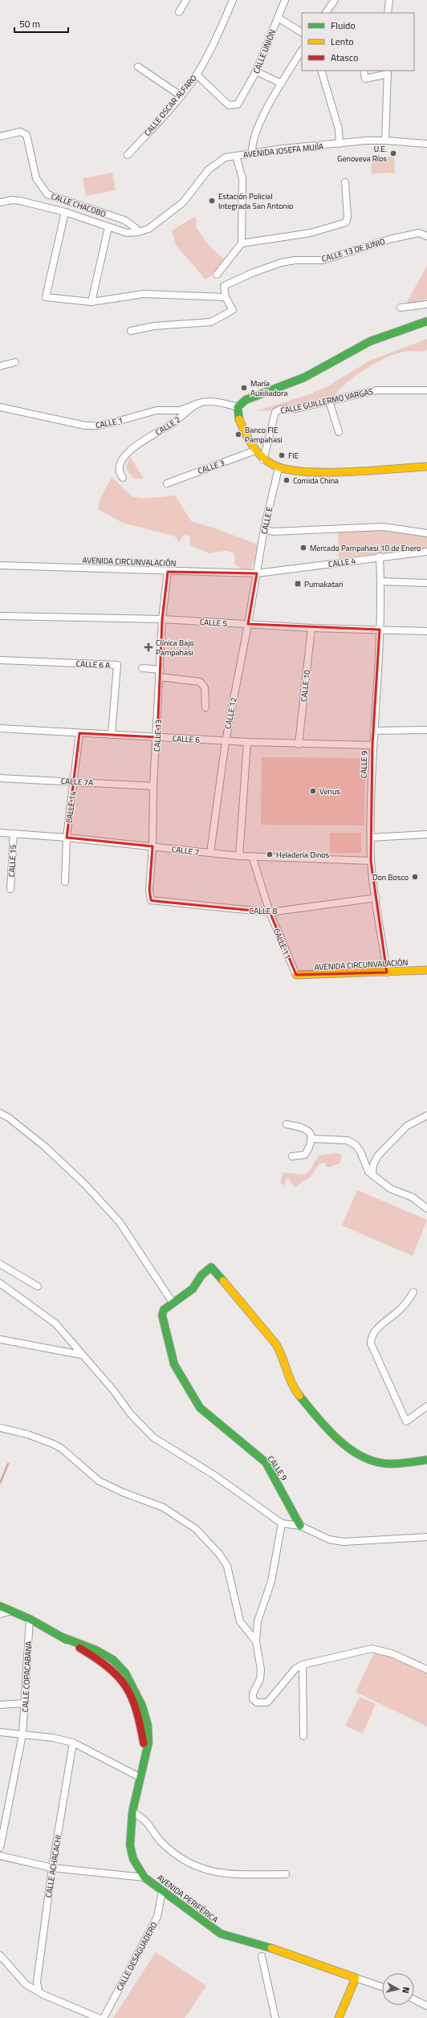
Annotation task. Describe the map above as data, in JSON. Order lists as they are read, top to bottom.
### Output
{
  "streets": {
    "main road": ["AVENIDA CIRCUNVALACIÓN", "CALLE 9", "AVENIDA PERIFÉRICA"],
    "street": [
      "CALLE UNIÓN",
      "CALLE OSCAR ALFARO",
      "AVENIDA JOSEFA MUJÍA",
      "CALLE CHACOBO",
      "CALLE 13 DE JUNIO",
      "CALLE GUILLERMO VARGAS",
      "CALLE 1",
      "CALLE 2",
      "CALLE 3",
      "CALLE E",
      "CALLE 4",
      "CALLE 5",
      "CALLE 6 A",
      "CALLE 10",
      "CALLE 12",
      "CALLE 13",
      "CALLE 6",
      "CALLE 7A",
      "CALLE 14",
      "CALLE 7",
      "CALLE 15",
      "CALLE 8",
      "CALLE 11",
      "CALLE COPACABANA",
      "CALLE ACHACACHI",
      "CALLE DESAGUADERO"
    ]
  },
  "crossings": [
    ["CALLE UNIÓN", "CALLE OSCAR ALFARO"],
    ["AVENIDA JOSEFA MUJÍA", "CALLE CHACOBO"],
    ["CALLE 1", "CALLE 2"],
    ["CALLE E", "AVENIDA CIRCUNVALACIÓN"],
    ["CALLE E", "CALLE 4"],
    ["CALLE E", "CALLE 12"],
    ["AVENIDA CIRCUNVALACIÓN", "CALLE 4"],
    ["AVENIDA CIRCUNVALACIÓN", "CALLE 12"],
    ["AVENIDA CIRCUNVALACIÓN", "CALLE 13"],
    ["AVENIDA CIRCUNVALACIÓN", "CALLE 9"],
    ["AVENIDA CIRCUNVALACIÓN", "CALLE 11"],
    ["CALLE 4", "CALLE 12"],
    ["CALLE 4", "CALLE 9"],
    ["CALLE 5", "CALLE 10"],
    ["CALLE 5", "CALLE 12"],
    ["CALLE 5", "CALLE 13"],
    ["CALLE 5", "CALLE 9"],
    ["CALLE 6 A", "CALLE 6"],
    ["CALLE 10", "CALLE 6"],
    ["CALLE 12", "CALLE 6"],
    ["CALLE 12", "CALLE 7"],
    ["CALLE 13", "CALLE 6"],
    ["CALLE 13", "CALLE 7A"],
    ["CALLE 13", "CALLE 7"],
    ["CALLE 13", "CALLE 8"],
    ["CALLE 6", "CALLE 9"],
    ["CALLE 6", "CALLE 14"],
    ["CALLE 9", "CALLE 7"],
    ["CALLE 9", "CALLE 8"],
    ["CALLE 7A", "CALLE 14"],
    ["CALLE 14", "CALLE 7"],
    ["CALLE 7", "CALLE 15"],
    ["CALLE 7", "CALLE 11"],
    ["CALLE 8", "CALLE 11"],
    ["CALLE COPACABANA", "AVENIDA PERIFÉRICA"],
    ["AVENIDA PERIFÉRICA", "CALLE DESAGUADERO"]
  ],
  "places": {
    "other": [
      "U.E. Genoveva Ríos",
      "Estación Policial Integrada San Antonio",
      "María Auxiliadora",
      "Banco FIE Pampahasi",
      "FIE",
      "Comida China",
      "Mercado Pampahasi 10 de Enero",
      "Venus",
      "Heladería Dinos",
      "Don Bosco"
    ],
    "transit": ["Pumakatari"],
    "health": ["Clínica Bajo Pampahasi"]
  },
  "legend": ["Fluido", "Lento", "Atasco"],
  "scale_bar": "50 m",
  "north": "right"
}
